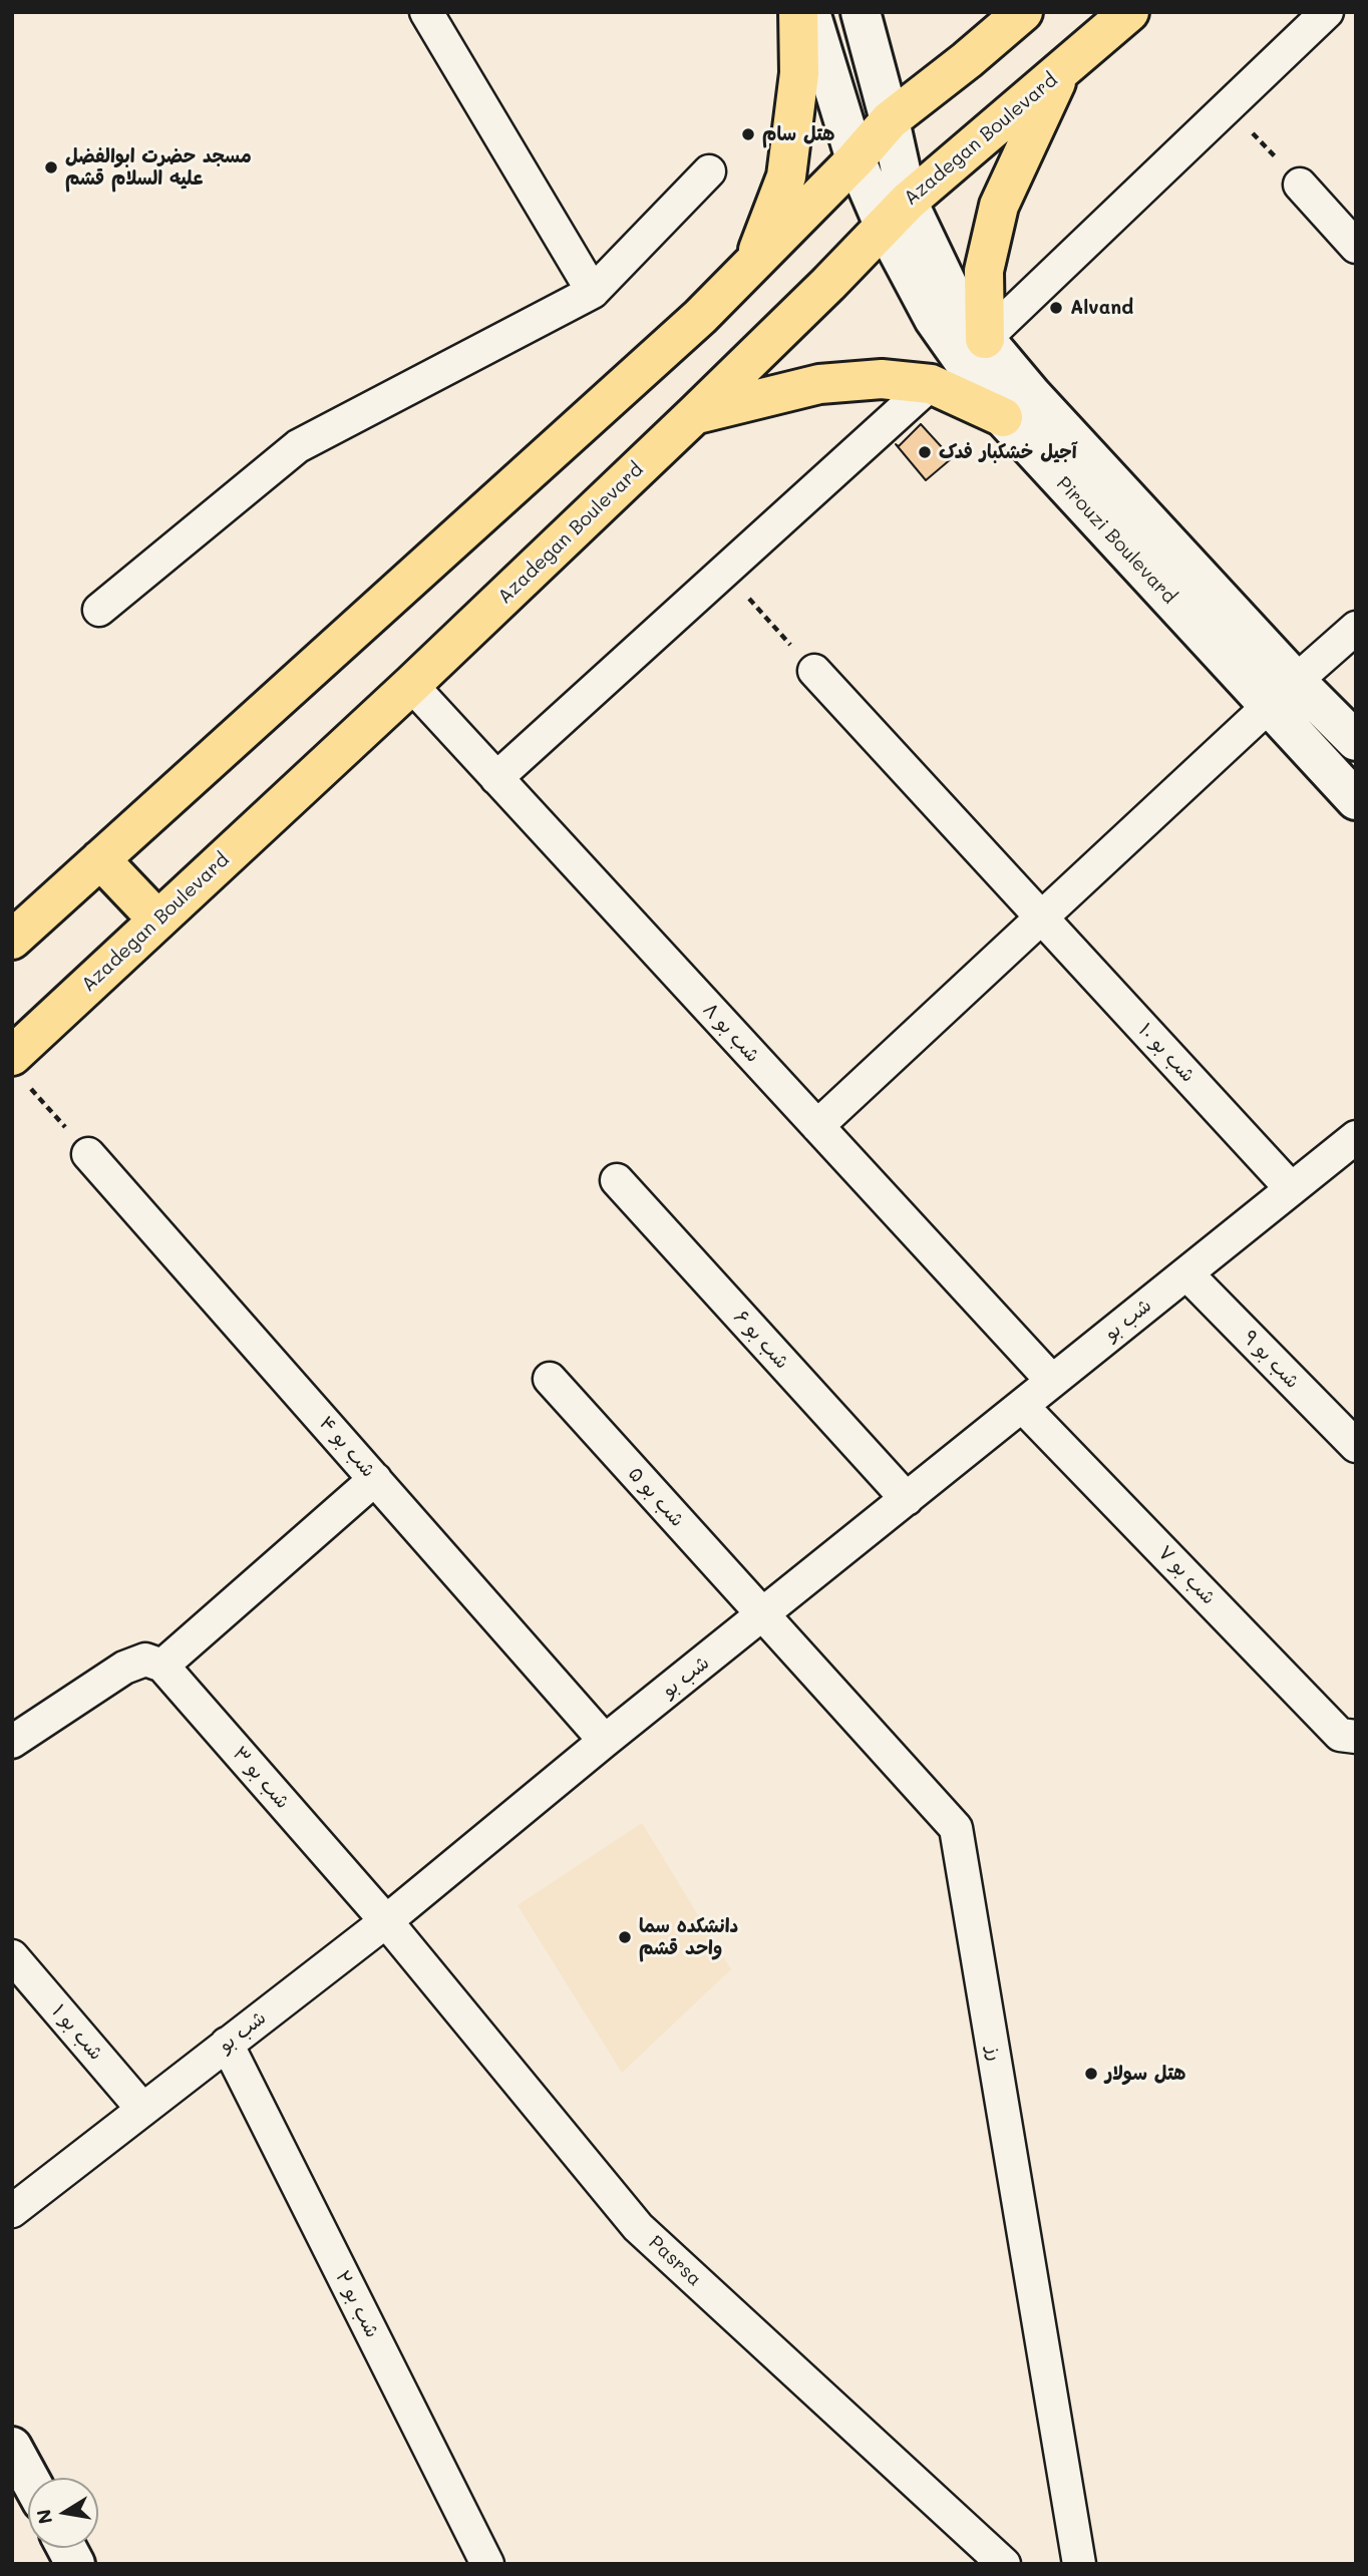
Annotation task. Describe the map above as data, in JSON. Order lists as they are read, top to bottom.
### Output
{
  "streets": {
    "main road": ["Azadegan Boulevard", "Pirouzi Boulevard"],
    "street": [
      "شب بو ۸",
      "شب بو ۱۰",
      "شب بو",
      "شب بو ۶",
      "شب بو ۹",
      "شب بو ۴",
      "شب بو ۵",
      "شب بو ۷",
      "شب بو ۳",
      "شب بو ۱",
      "رز",
      "Pasrsa",
      "شب بو ۲"
    ]
  },
  "crossings": [
    ["Azadegan Boulevard", "Pirouzi Boulevard"],
    ["Azadegan Boulevard", "شب بو ۸"],
    ["شب بو ۸", "شب بو"],
    ["شب بو ۱۰", "شب بو"],
    ["شب بو", "شب بو ۶"],
    ["شب بو", "شب بو ۹"],
    ["شب بو", "شب بو ۴"],
    ["شب بو", "شب بو ۵"],
    ["شب بو", "شب بو ۷"],
    ["شب بو", "شب بو ۳"],
    ["شب بو", "شب بو ۱"],
    ["شب بو", "رز"],
    ["شب بو", "Pasrsa"],
    ["شب بو", "شب بو ۲"],
    ["شب بو ۵", "رز"],
    ["شب بو ۳", "Pasrsa"]
  ],
  "places": [
    "هتل سام",
    "مسجد حضرت ابوالفضل علیه السلام قشم",
    "Alvand",
    "آجیل خشکبار فدک",
    "دانشکده سما واحد قشم",
    "هتل سولار"
  ],
  "north": "left"
}
